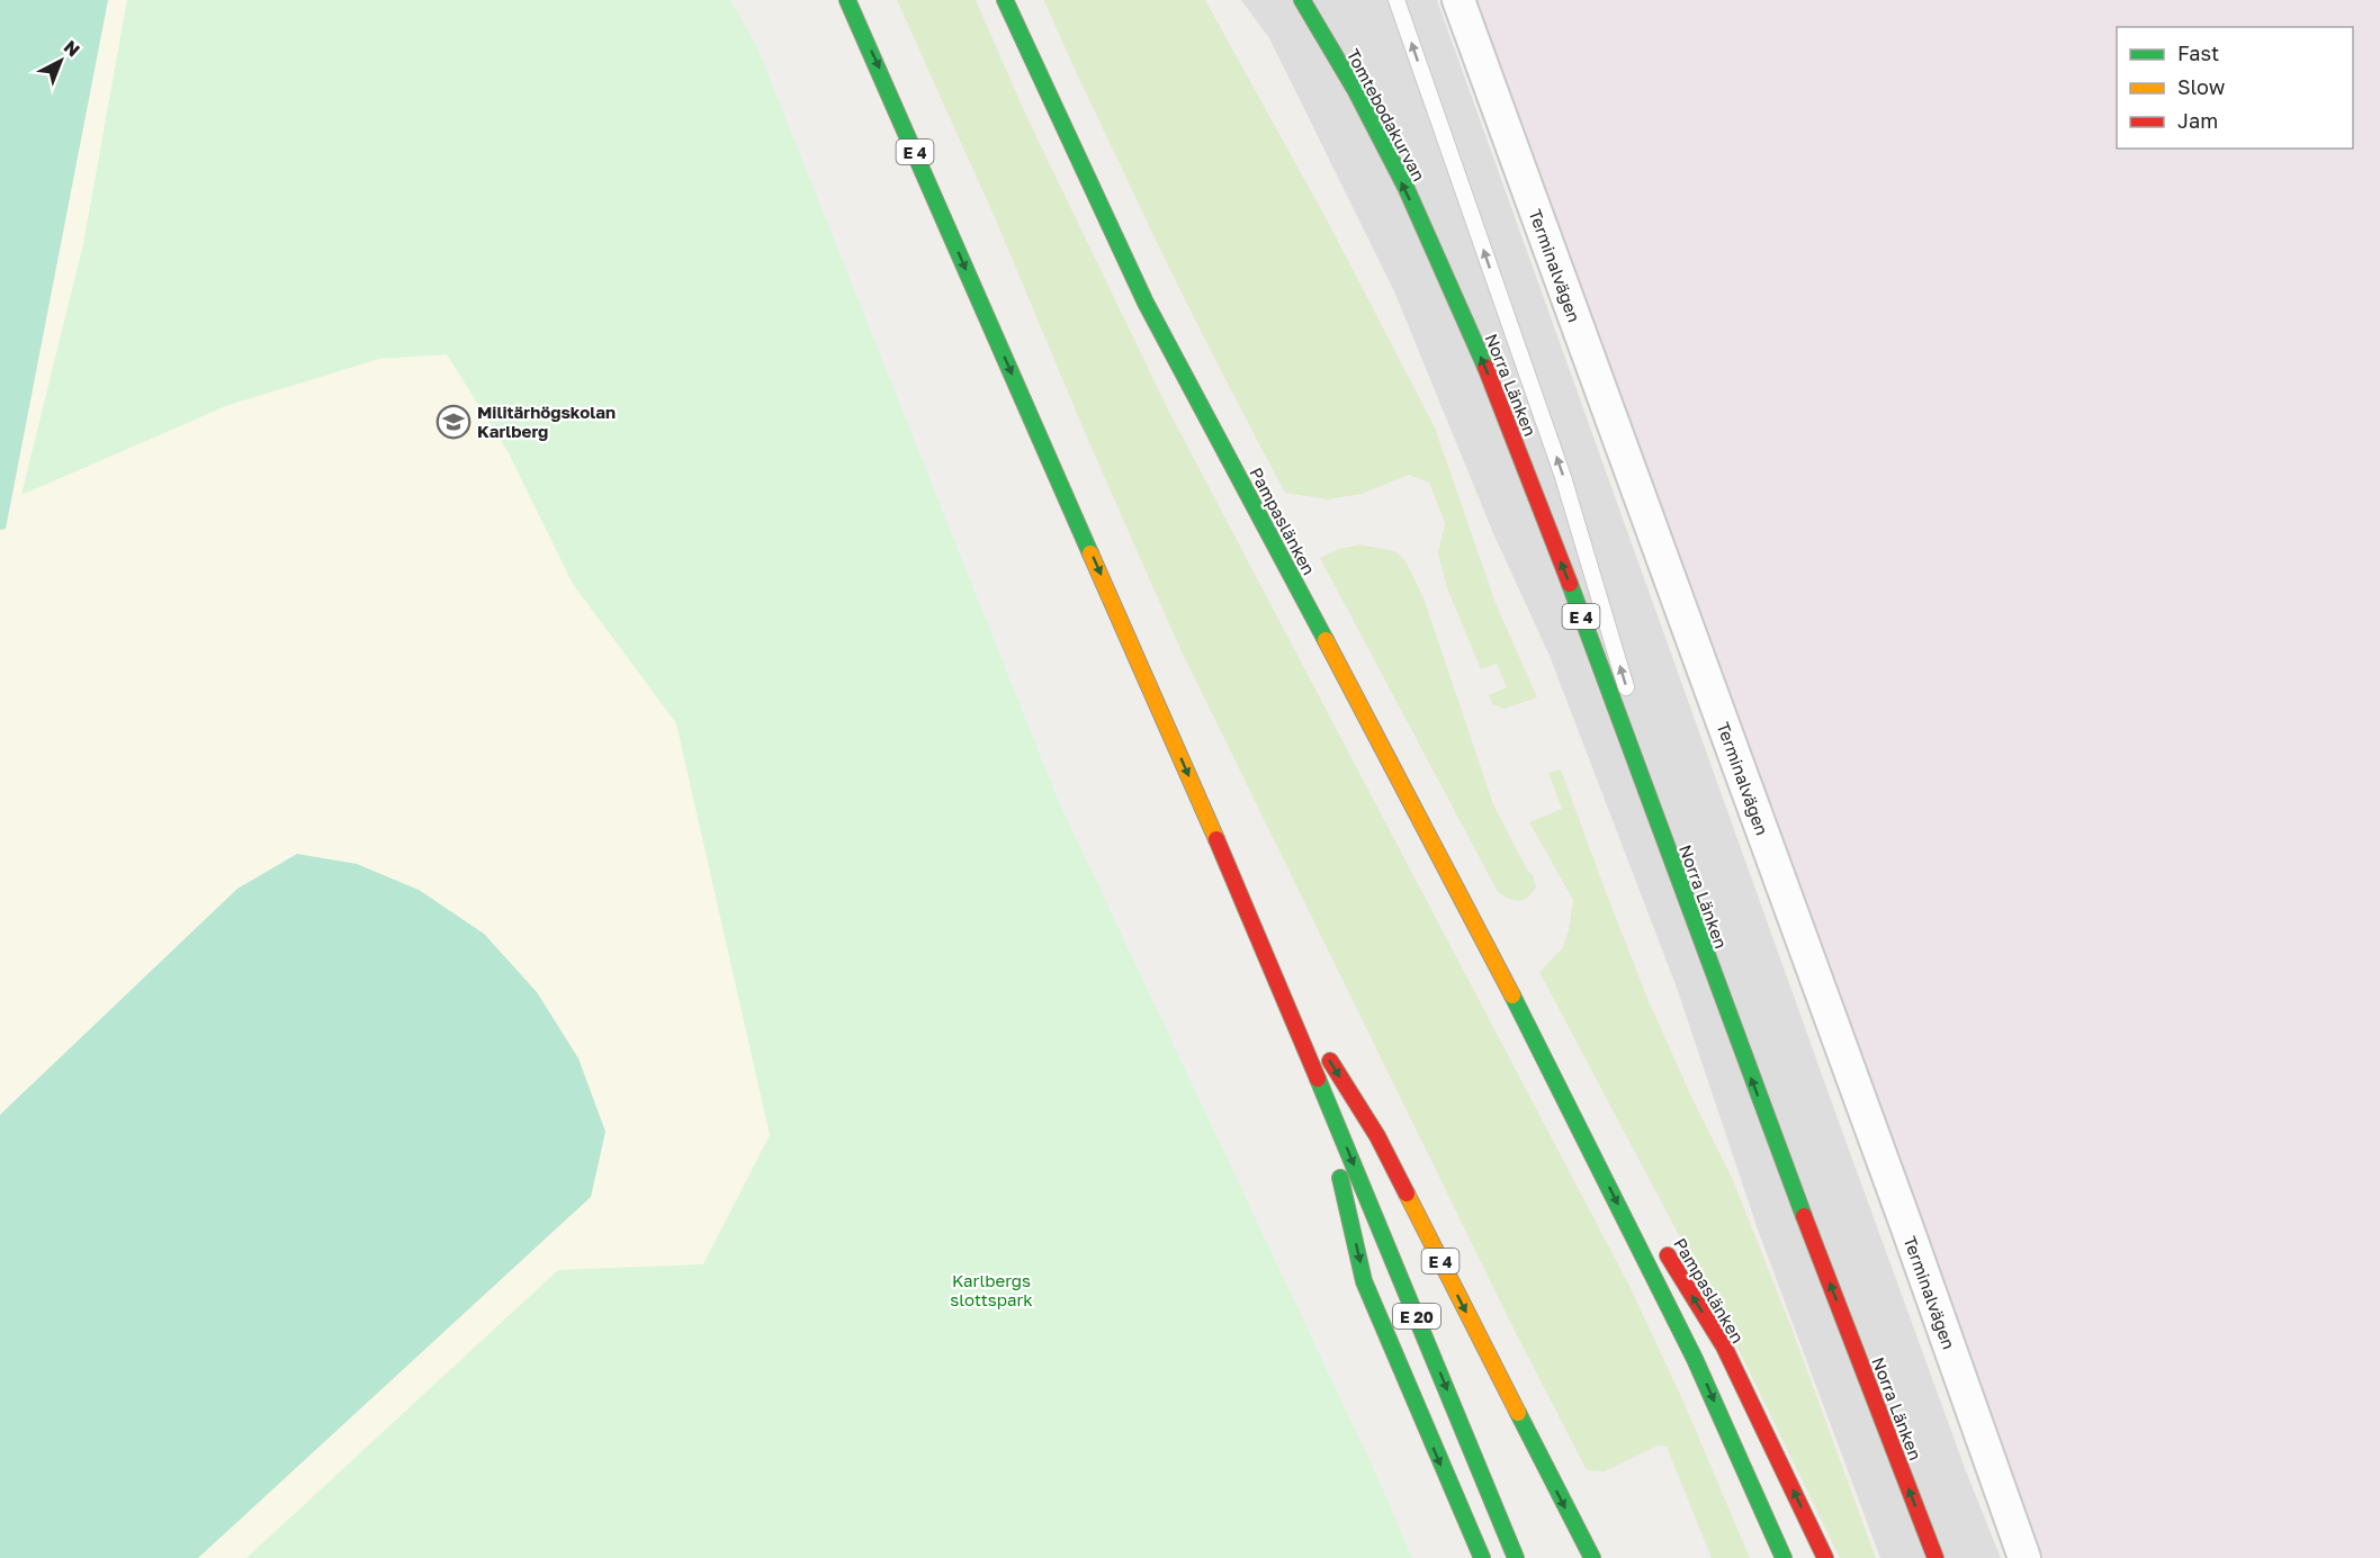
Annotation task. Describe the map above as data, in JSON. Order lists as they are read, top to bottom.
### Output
{
  "streets": {
    "main road": [
      "Tomtebodakurvan",
      "E 4",
      "Norra Länken",
      "Pampaslänken",
      "E 20"
    ],
    "street": ["Terminalvägen"]
  },
  "crossings": [
    ["Tomtebodakurvan", "Norra Länken"],
    ["E 4", "E 20"]
  ],
  "one_way": ["Tomtebodakurvan", "Norra Länken"],
  "parks": ["Karlbergs slottspark"],
  "places": {
    "school or university": ["Militärhögskolan Karlberg"]
  },
  "legend": ["Fast", "Slow", "Jam"],
  "north": "top right"
}
